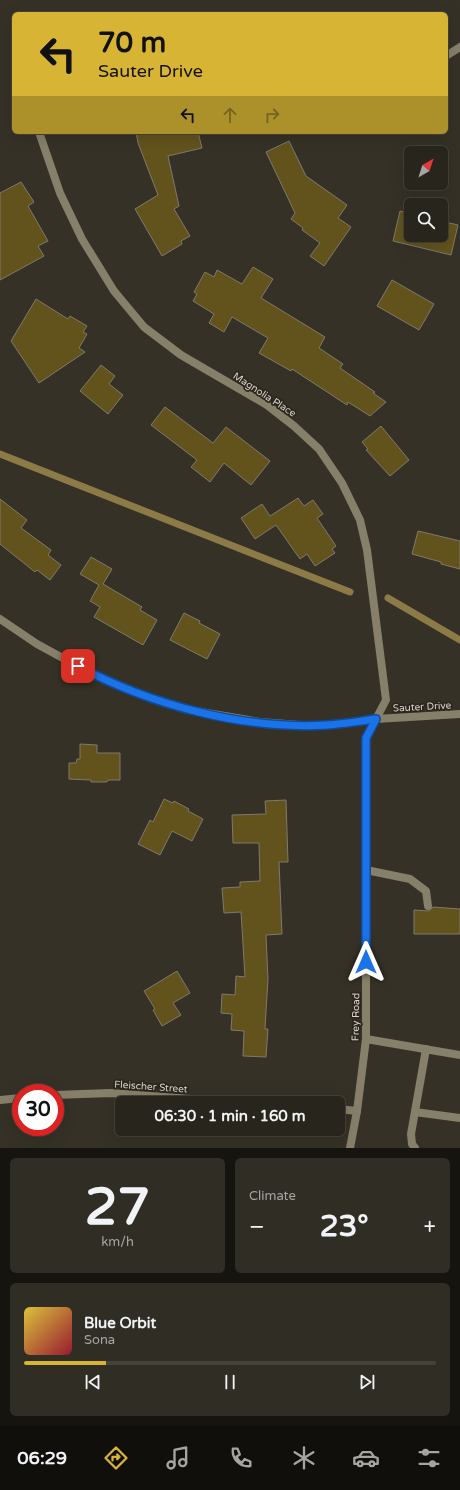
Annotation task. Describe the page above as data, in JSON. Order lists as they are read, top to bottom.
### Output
{
  "streets": {
    "street": [
      "Magnolia Place",
      "Sauter Drive",
      "Frey Road",
      "Fleischer Street"
    ]
  },
  "crossings": [
    ["Magnolia Place", "Sauter Drive"],
    ["Magnolia Place", "Frey Road"],
    ["Sauter Drive", "Frey Road"]
  ],
  "north": "top right",
  "page": {
    "turn": ["70 m", "Sauter Drive"],
    "limit": "30",
    "trip": "06:30 · 1 min · 160 m",
    "tile": [
      ["27", "km/h"],
      "Climate"
    ],
    "heat": ["−", "23°", "+"],
    "song": ["Blue Orbit", "Sona"],
    "tabs": "06:29"
  }
}
